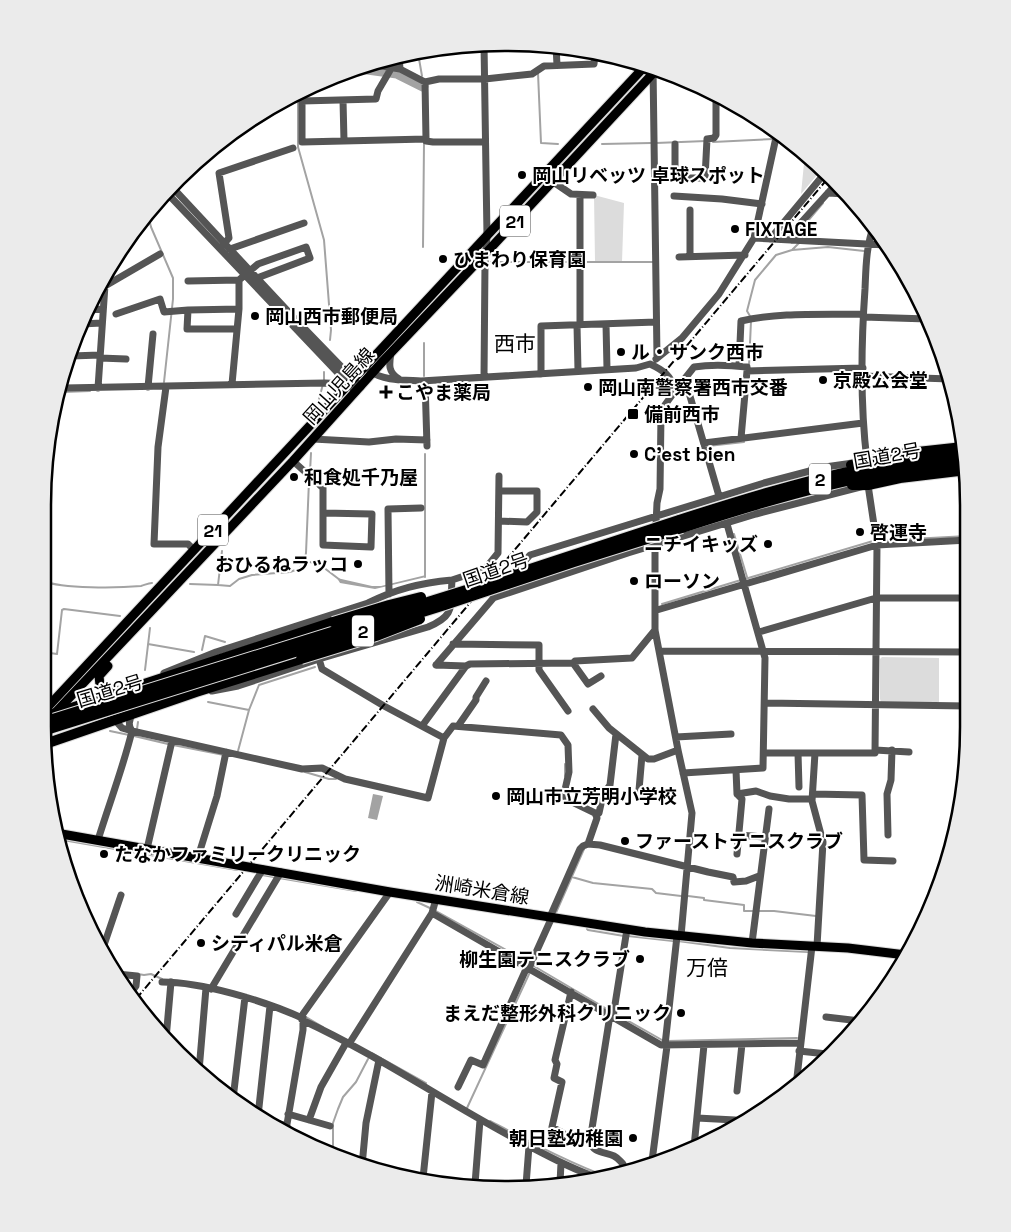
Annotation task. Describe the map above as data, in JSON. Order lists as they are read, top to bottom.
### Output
{
  "streets": {
    "highway": ["国道2号", "2"],
    "main road": ["21", "岡山児島線", "洲崎米倉線"]
  },
  "districts": ["西市", "万倍"],
  "places": {
    "other": [
      "岡山リベッツ 卓球スポット",
      "FIXTAGE",
      "ひまわり保育園",
      "岡山西市郵便局",
      "ル・サンク西市",
      "京殿公会堂",
      "岡山南警察署西市交番",
      "C'est bien",
      "和食処千乃屋",
      "啓運寺",
      "ニチイキッズ",
      "おひるねラッコ",
      "ローソン",
      "岡山市立芳明小学校",
      "ファーストテニスクラブ",
      "たなかファミリークリニック",
      "シティパル米倉",
      "柳生園テニスクラブ",
      "まえだ整形外科クリニック",
      "朝日塾幼稚園"
    ],
    "health": ["こやま薬局"],
    "transit": ["備前西市"]
  }
}
